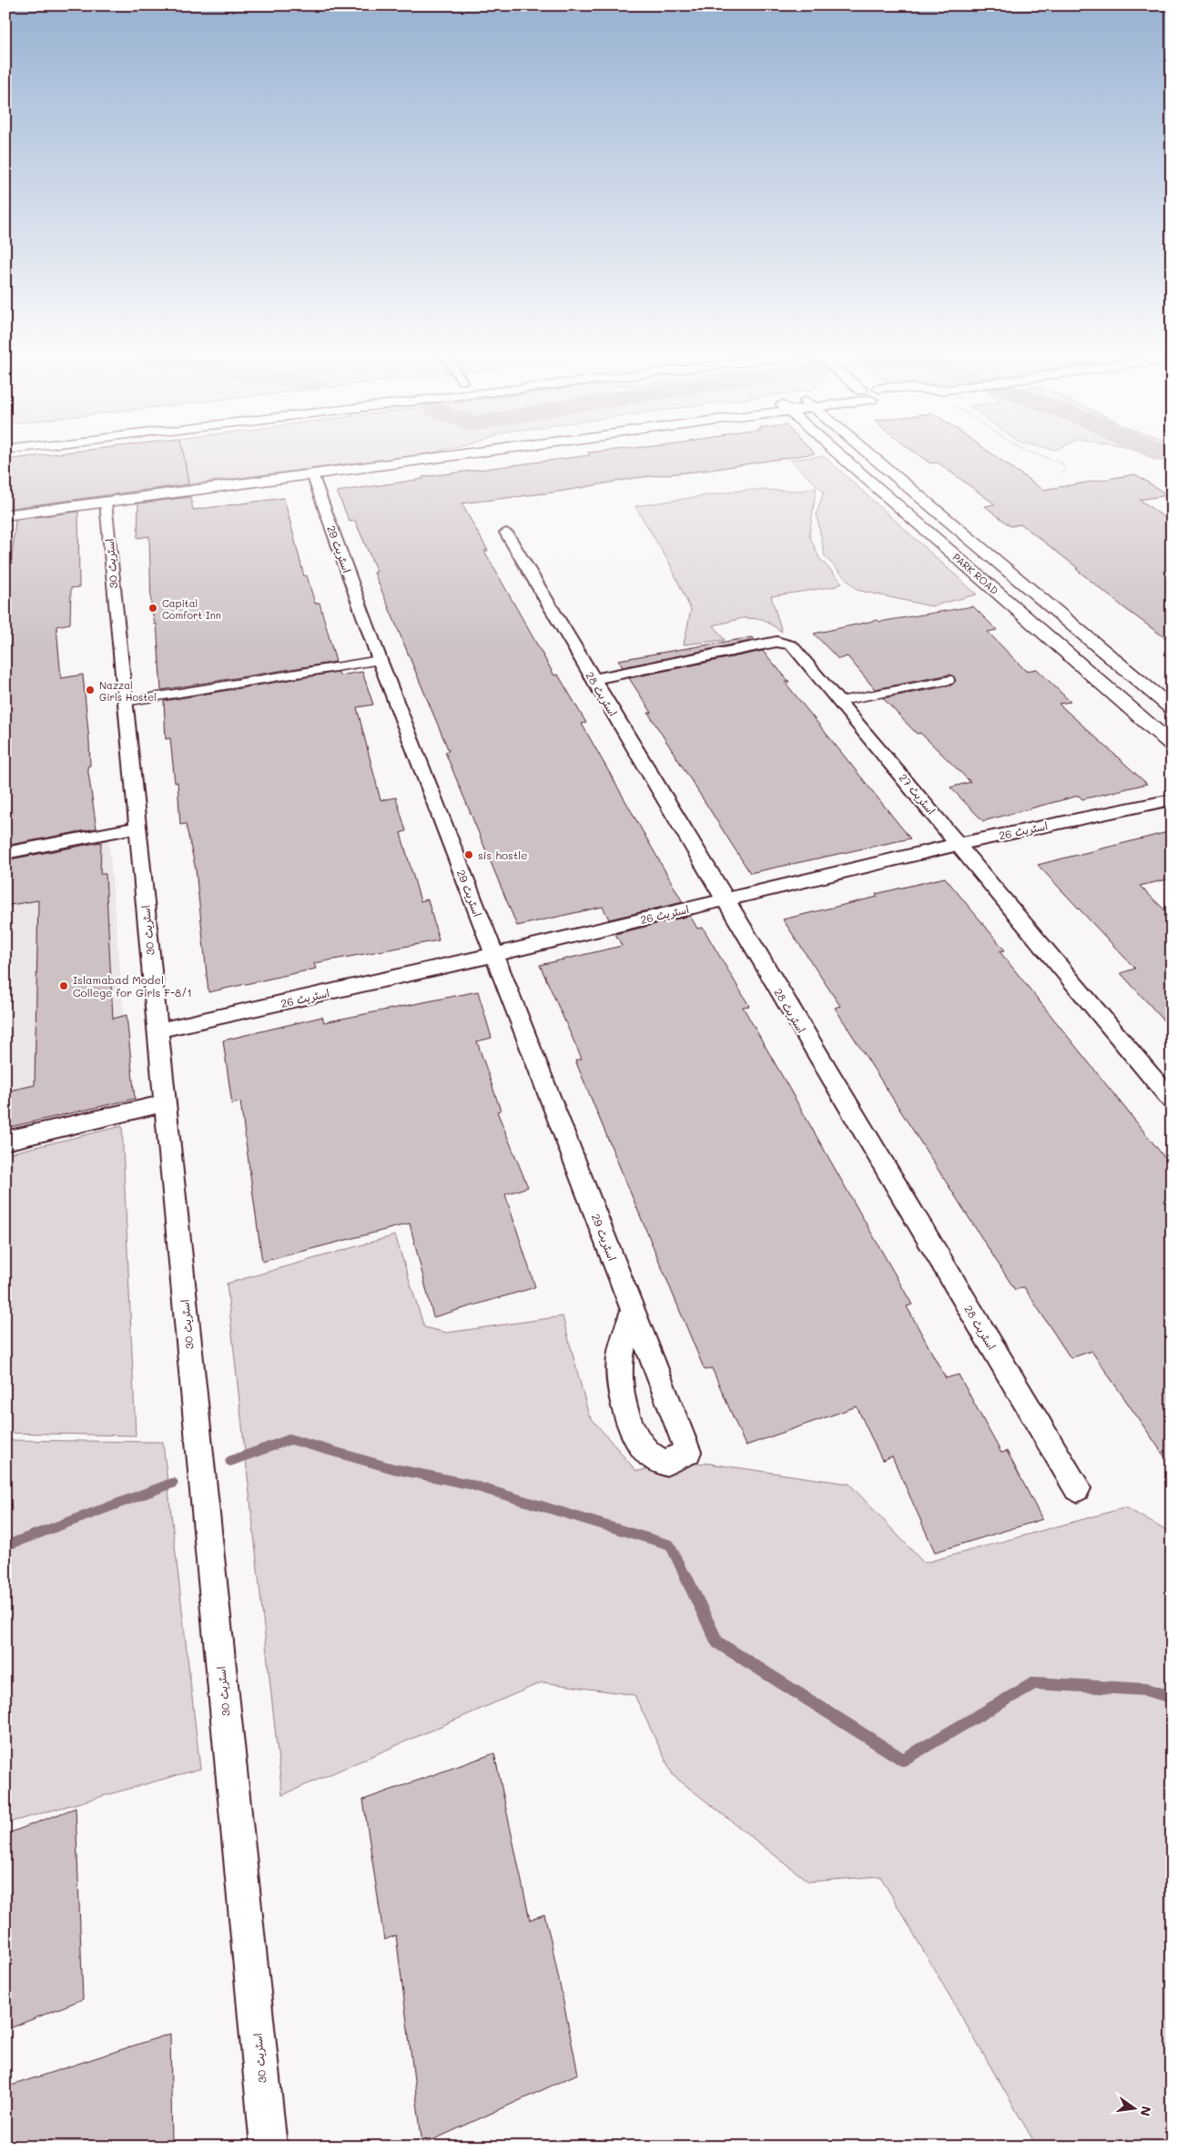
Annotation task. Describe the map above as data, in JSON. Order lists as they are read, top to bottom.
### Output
{
  "streets": {
    "street": [
      "اسٹریٹ 29",
      "اسٹریٹ 30",
      "PARK ROAD",
      "اسٹریٹ 28",
      "اسٹریٹ 27",
      "اسٹریٹ 26"
    ]
  },
  "crossings": [
    ["اسٹریٹ 29", "اسٹریٹ 26"],
    ["اسٹریٹ 30", "اسٹریٹ 26"],
    ["اسٹریٹ 28", "اسٹریٹ 27"],
    ["اسٹریٹ 28", "اسٹریٹ 26"],
    ["اسٹریٹ 27", "اسٹریٹ 26"]
  ],
  "places": [
    "Capital Comfort Inn",
    "Nazzal Girls Hostel",
    "sis hostle",
    "Islamabad Model College for Girls F-8/1"
  ],
  "north": "right"
}
